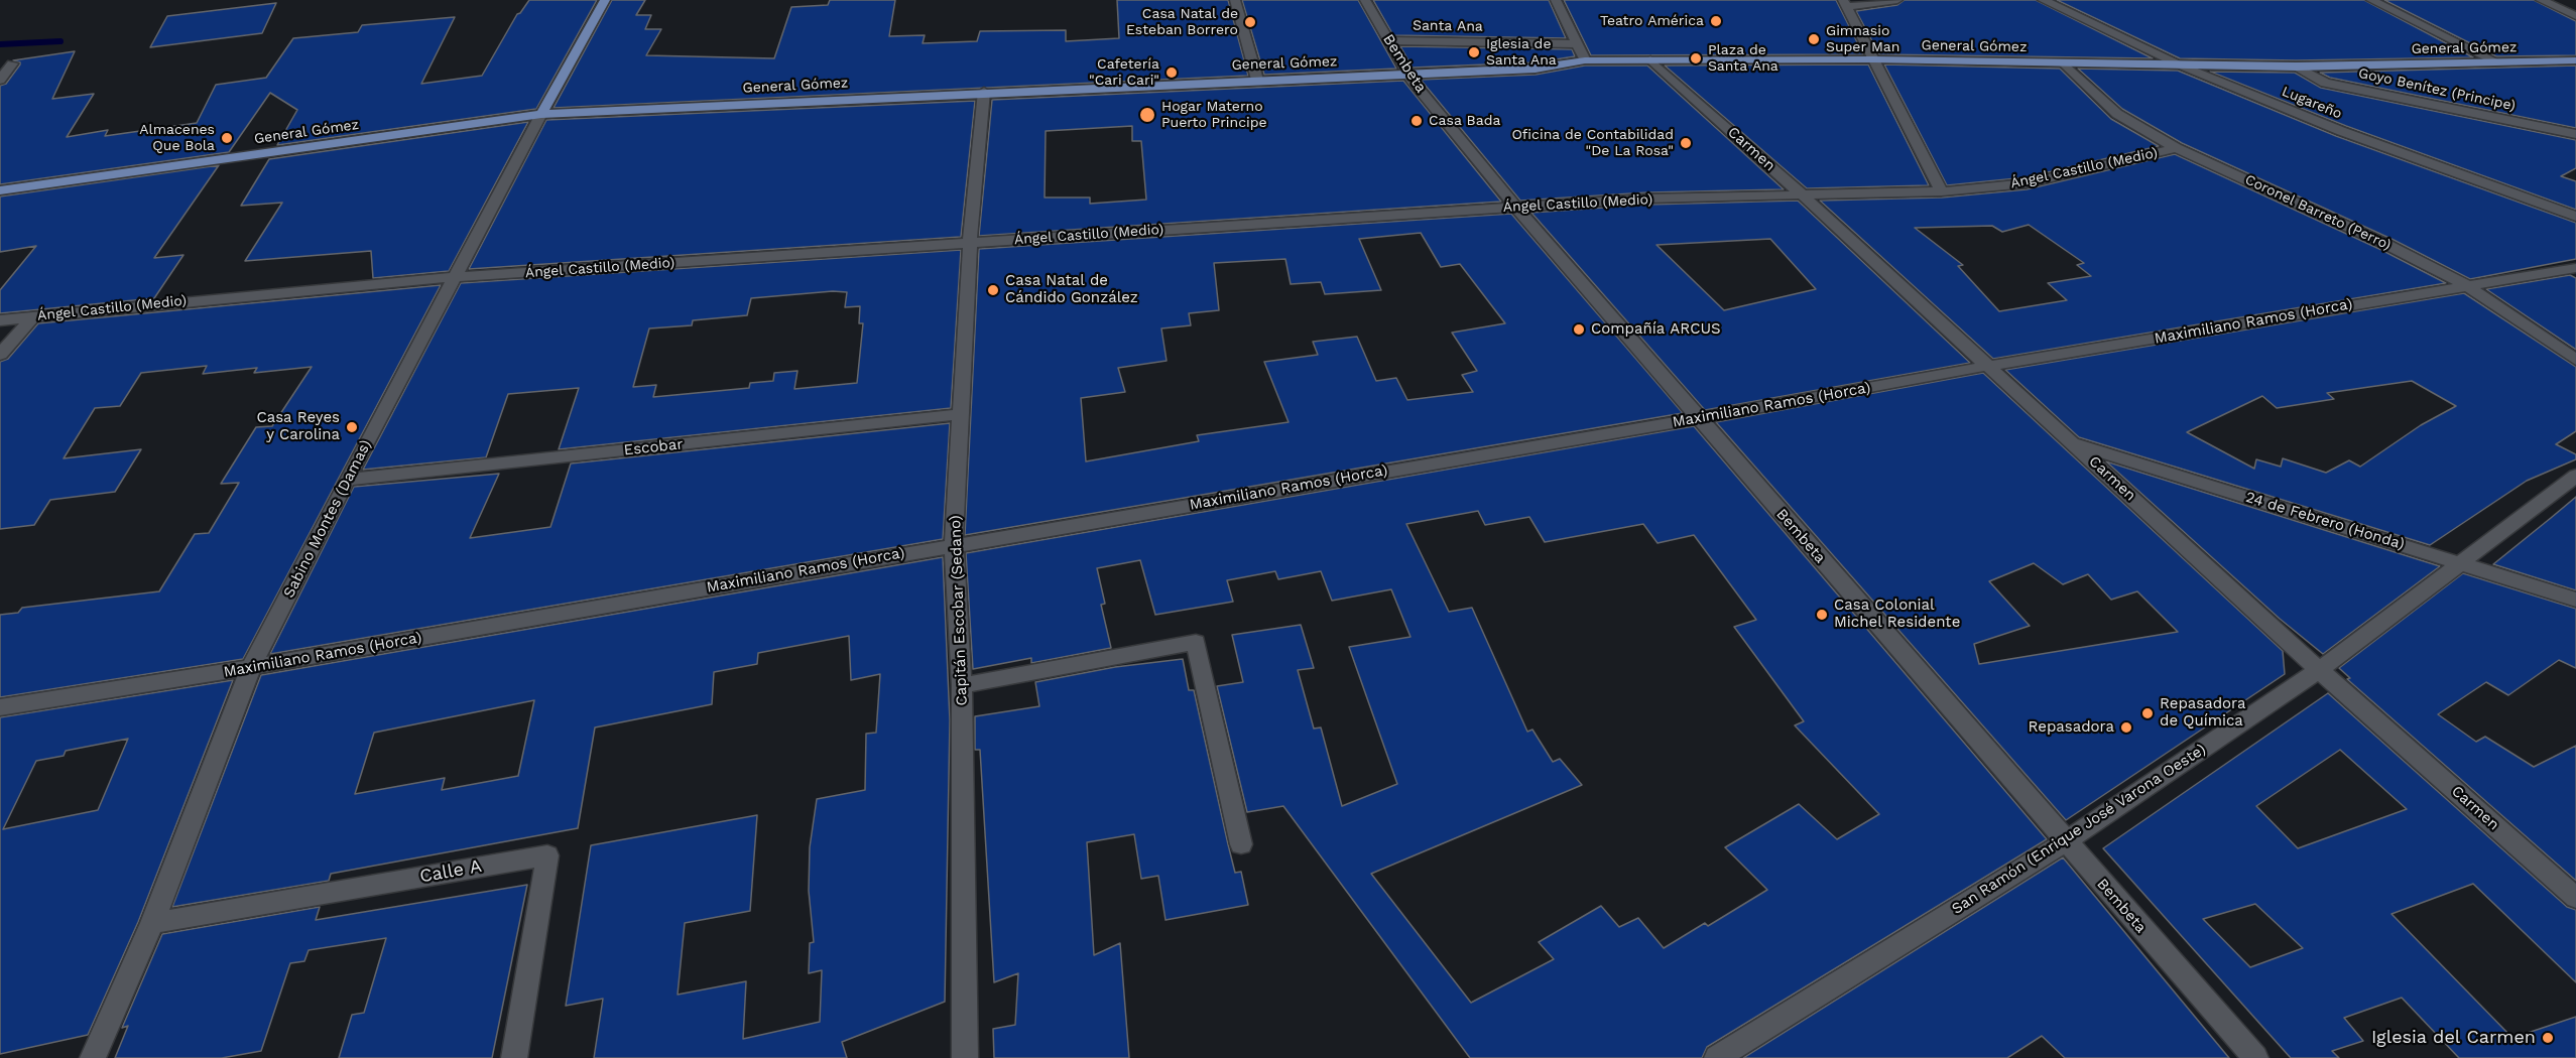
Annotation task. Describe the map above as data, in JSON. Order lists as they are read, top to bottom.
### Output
{
  "streets": {
    "main road": ["General Gómez", "Sabino Montes (Damas)"],
    "street": [
      "Santa Ana",
      "Bembeta",
      "Goyo Benítez (Principe)",
      "Lugareño",
      "Carmen",
      "Ángel Castillo (Medio)",
      "Coronel Barreto (Perro)",
      "Maximiliano Ramos (Horca)",
      "Escobar",
      "24 de Febrero (Honda)",
      "Capitán Escobar (Sedano)",
      "San Ramón (Enrique José Varona Oeste)",
      "Calle A"
    ]
  },
  "crossings": [
    ["Santa Ana", "Bembeta"],
    ["General Gómez", "Bembeta"],
    ["General Gómez", "Goyo Benítez (Principe)"],
    ["General Gómez", "Lugareño"],
    ["General Gómez", "Carmen"],
    ["General Gómez", "Coronel Barreto (Perro)"],
    ["General Gómez", "Sabino Montes (Damas)"],
    ["General Gómez", "Capitán Escobar (Sedano)"],
    ["Bembeta", "Ángel Castillo (Medio)"],
    ["Bembeta", "Maximiliano Ramos (Horca)"],
    ["Bembeta", "San Ramón (Enrique José Varona Oeste)"],
    ["Carmen", "Ángel Castillo (Medio)"],
    ["Carmen", "Maximiliano Ramos (Horca)"],
    ["Carmen", "24 de Febrero (Honda)"],
    ["Carmen", "San Ramón (Enrique José Varona Oeste)"],
    ["Ángel Castillo (Medio)", "Coronel Barreto (Perro)"],
    ["Ángel Castillo (Medio)", "Sabino Montes (Damas)"],
    ["Ángel Castillo (Medio)", "Capitán Escobar (Sedano)"],
    ["Coronel Barreto (Perro)", "Maximiliano Ramos (Horca)"],
    ["Maximiliano Ramos (Horca)", "Sabino Montes (Damas)"],
    ["Maximiliano Ramos (Horca)", "Capitán Escobar (Sedano)"],
    ["Escobar", "Sabino Montes (Damas)"],
    ["Escobar", "Capitán Escobar (Sedano)"],
    ["Sabino Montes (Damas)", "Calle A"],
    ["24 de Febrero (Honda)", "San Ramón (Enrique José Varona Oeste)"]
  ],
  "places": [
    "Teatro América",
    "Casa Natal de Esteban Borrero",
    "Gimnasio Super Man",
    "Iglesia de Santa Ana",
    "Plaza de Santa Ana",
    "Cafetería \"Cari Cari\"",
    "Hogar Materno Puerto Principe",
    "Casa Bada",
    "Almacenes Que Bola",
    "Oficina de Contabilidad \"De La Rosa\"",
    "Casa Natal de Cándido González",
    "Compañía ARCUS",
    "Casa Reyes y Carolina",
    "Casa Colonial Michel Residente",
    "Repasadora de Química",
    "Repasadora",
    "Iglesia del Carmen"
  ]
}
